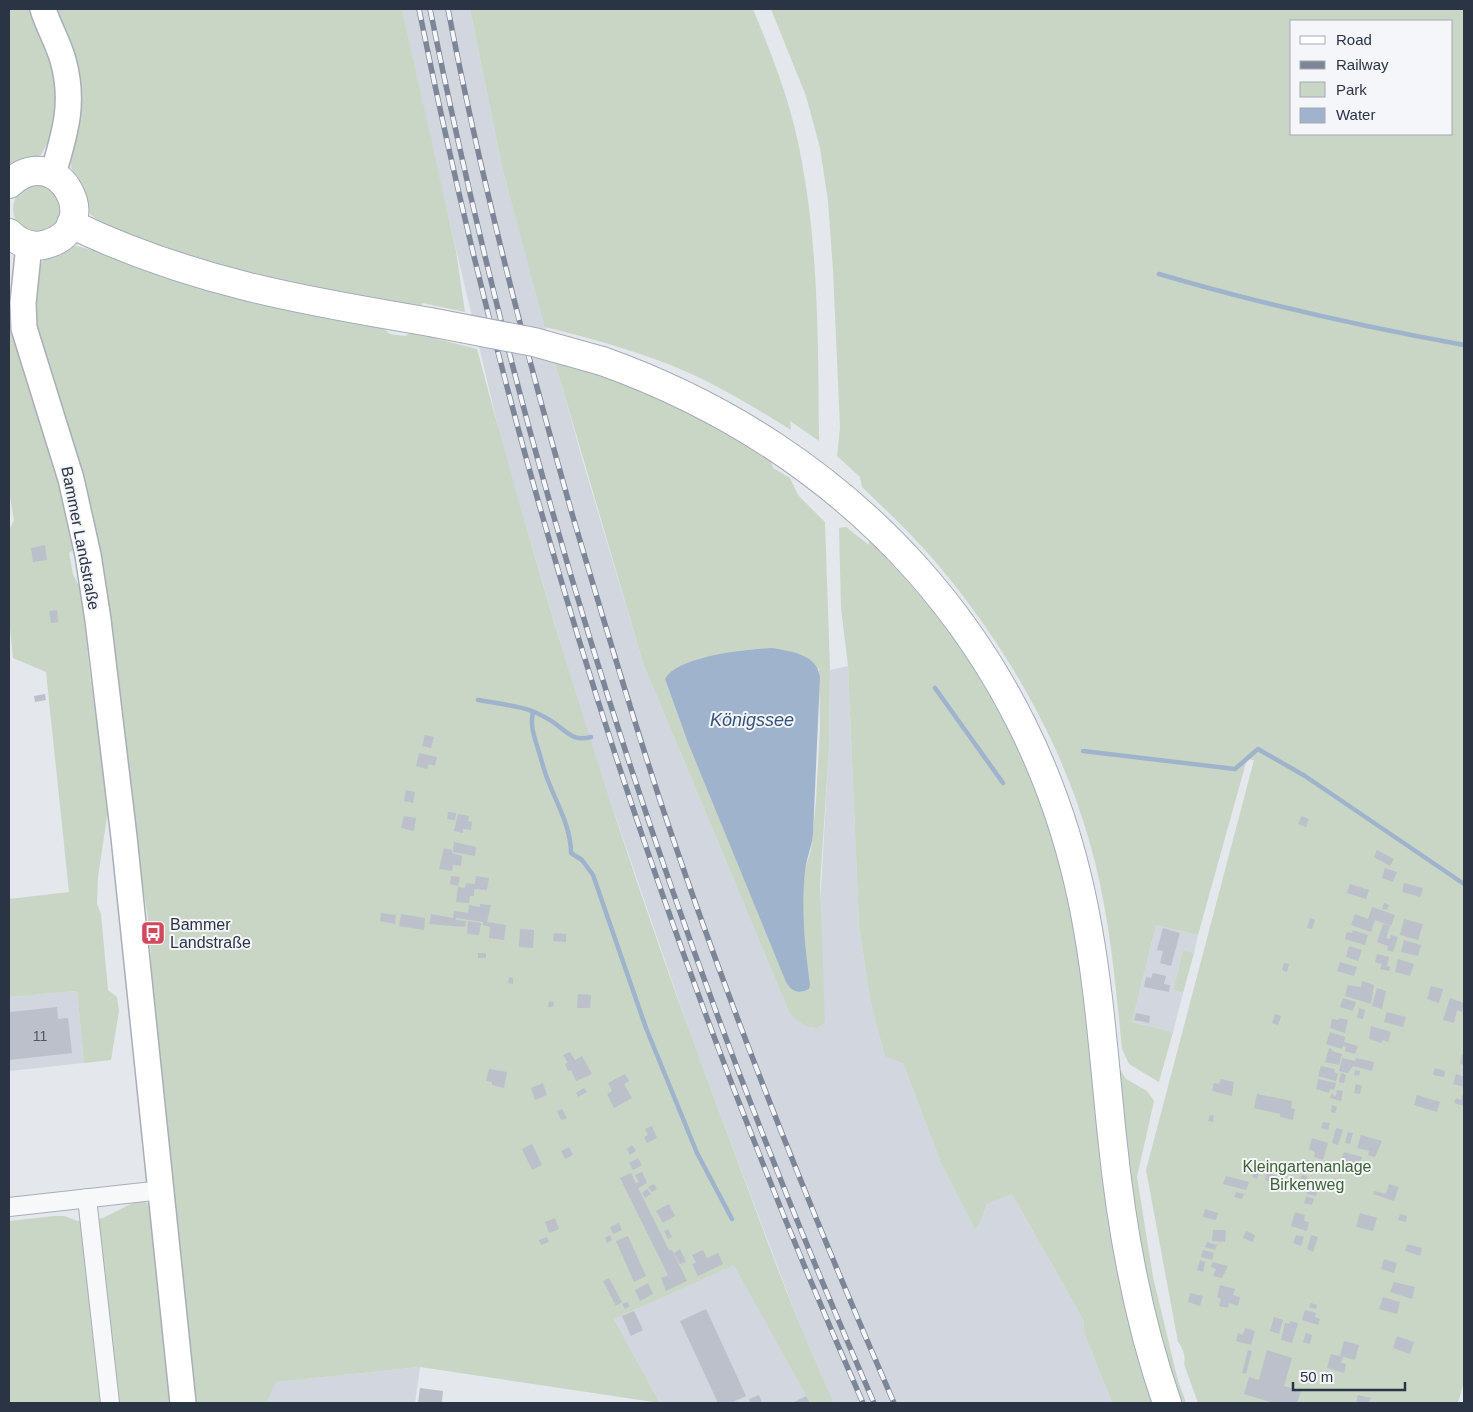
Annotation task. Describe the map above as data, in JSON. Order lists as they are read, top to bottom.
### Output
{
  "streets": {
    "main road": ["Bammer Landstraße"]
  },
  "water": ["Königssee"],
  "parks": ["Kleingartenanlage Birkenweg"],
  "places": {
    "bus stop": ["Bammer Landstraße"]
  },
  "house_numbers": ["11"],
  "legend": [
    "Road",
    "Railway",
    "Park",
    "Water"
  ],
  "scale_bar": "50 m"
}
